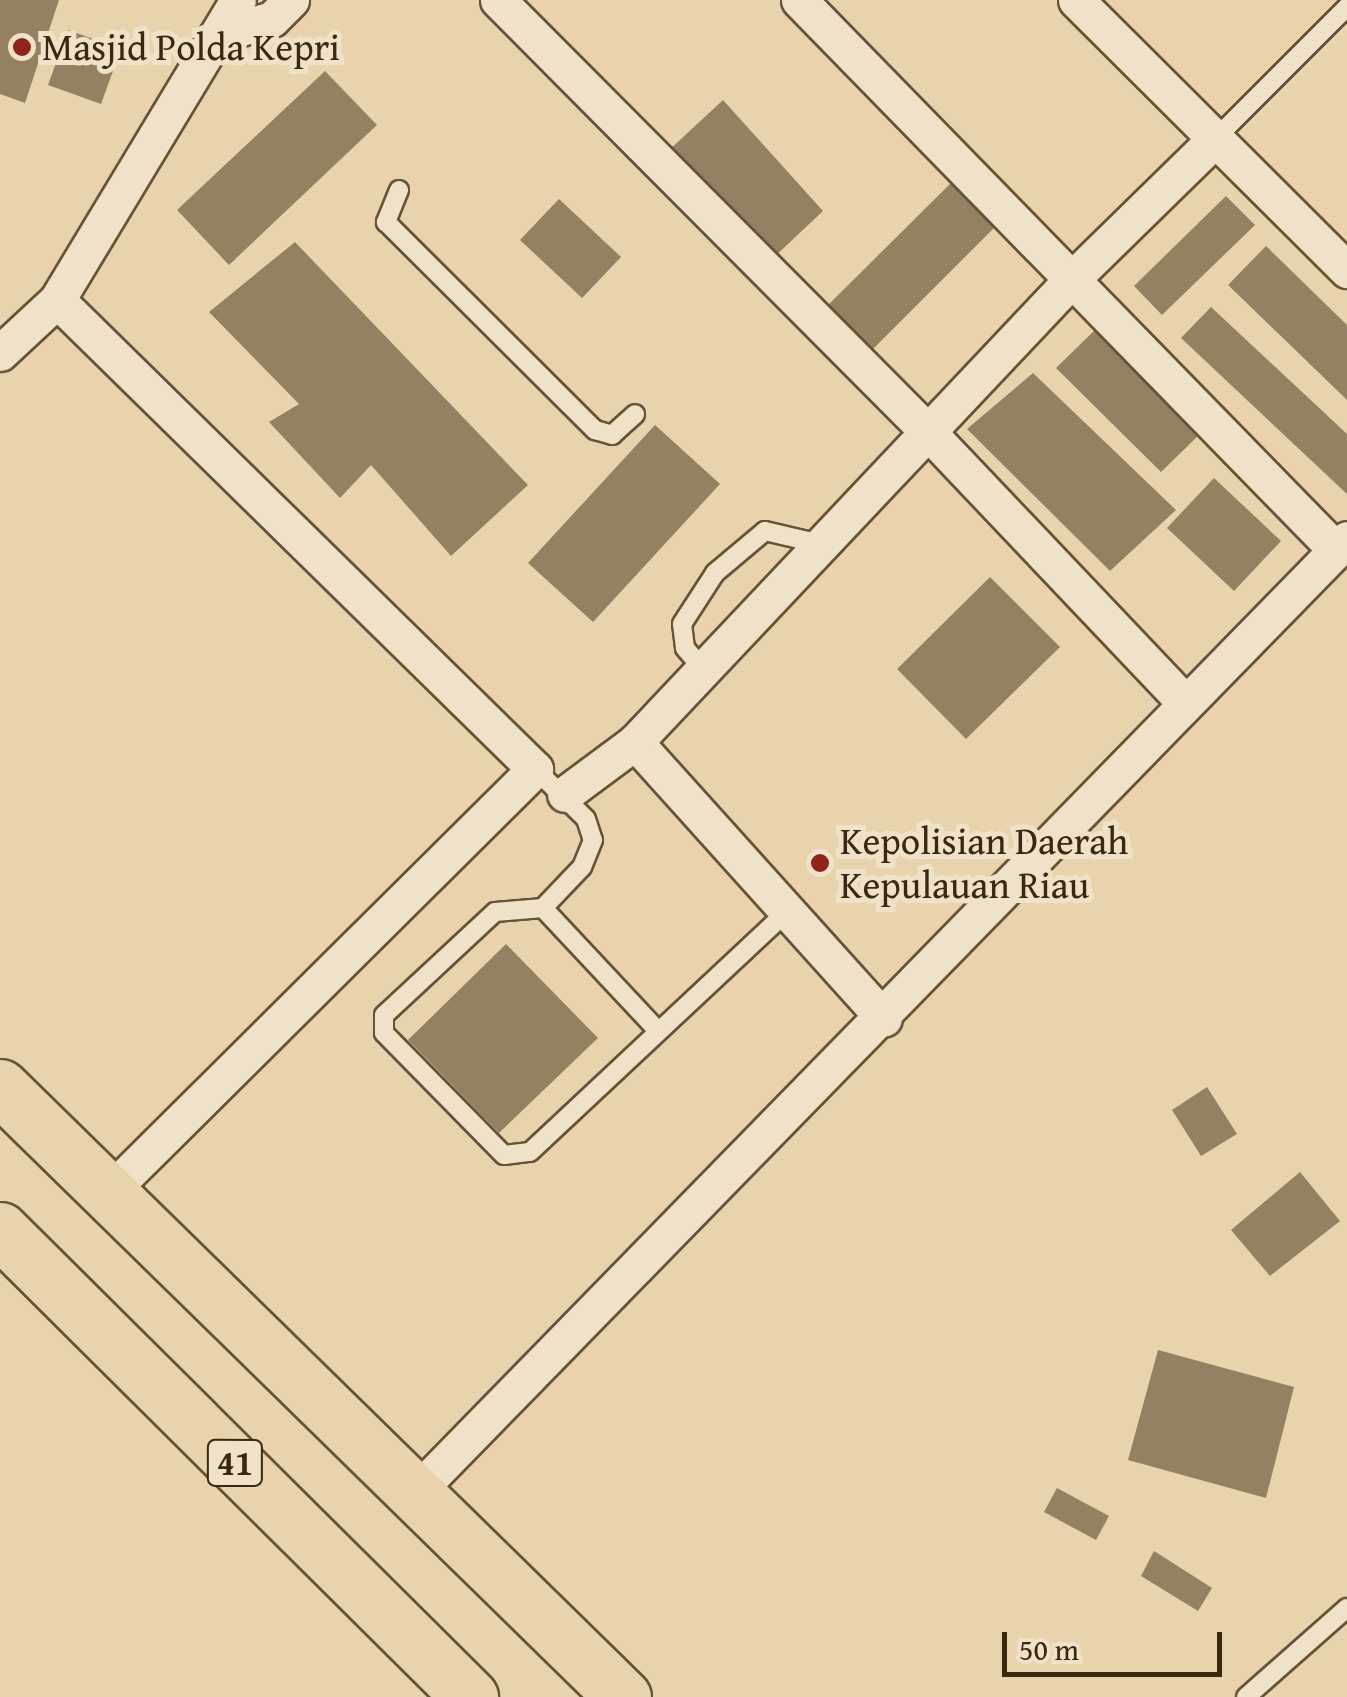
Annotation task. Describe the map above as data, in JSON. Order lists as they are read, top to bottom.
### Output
{
  "streets": {
    "highway": ["41"]
  },
  "places": ["Masjid Polda Kepri", "Kepolisian Daerah Kepulauan Riau"],
  "scale_bar": "50 m"
}
